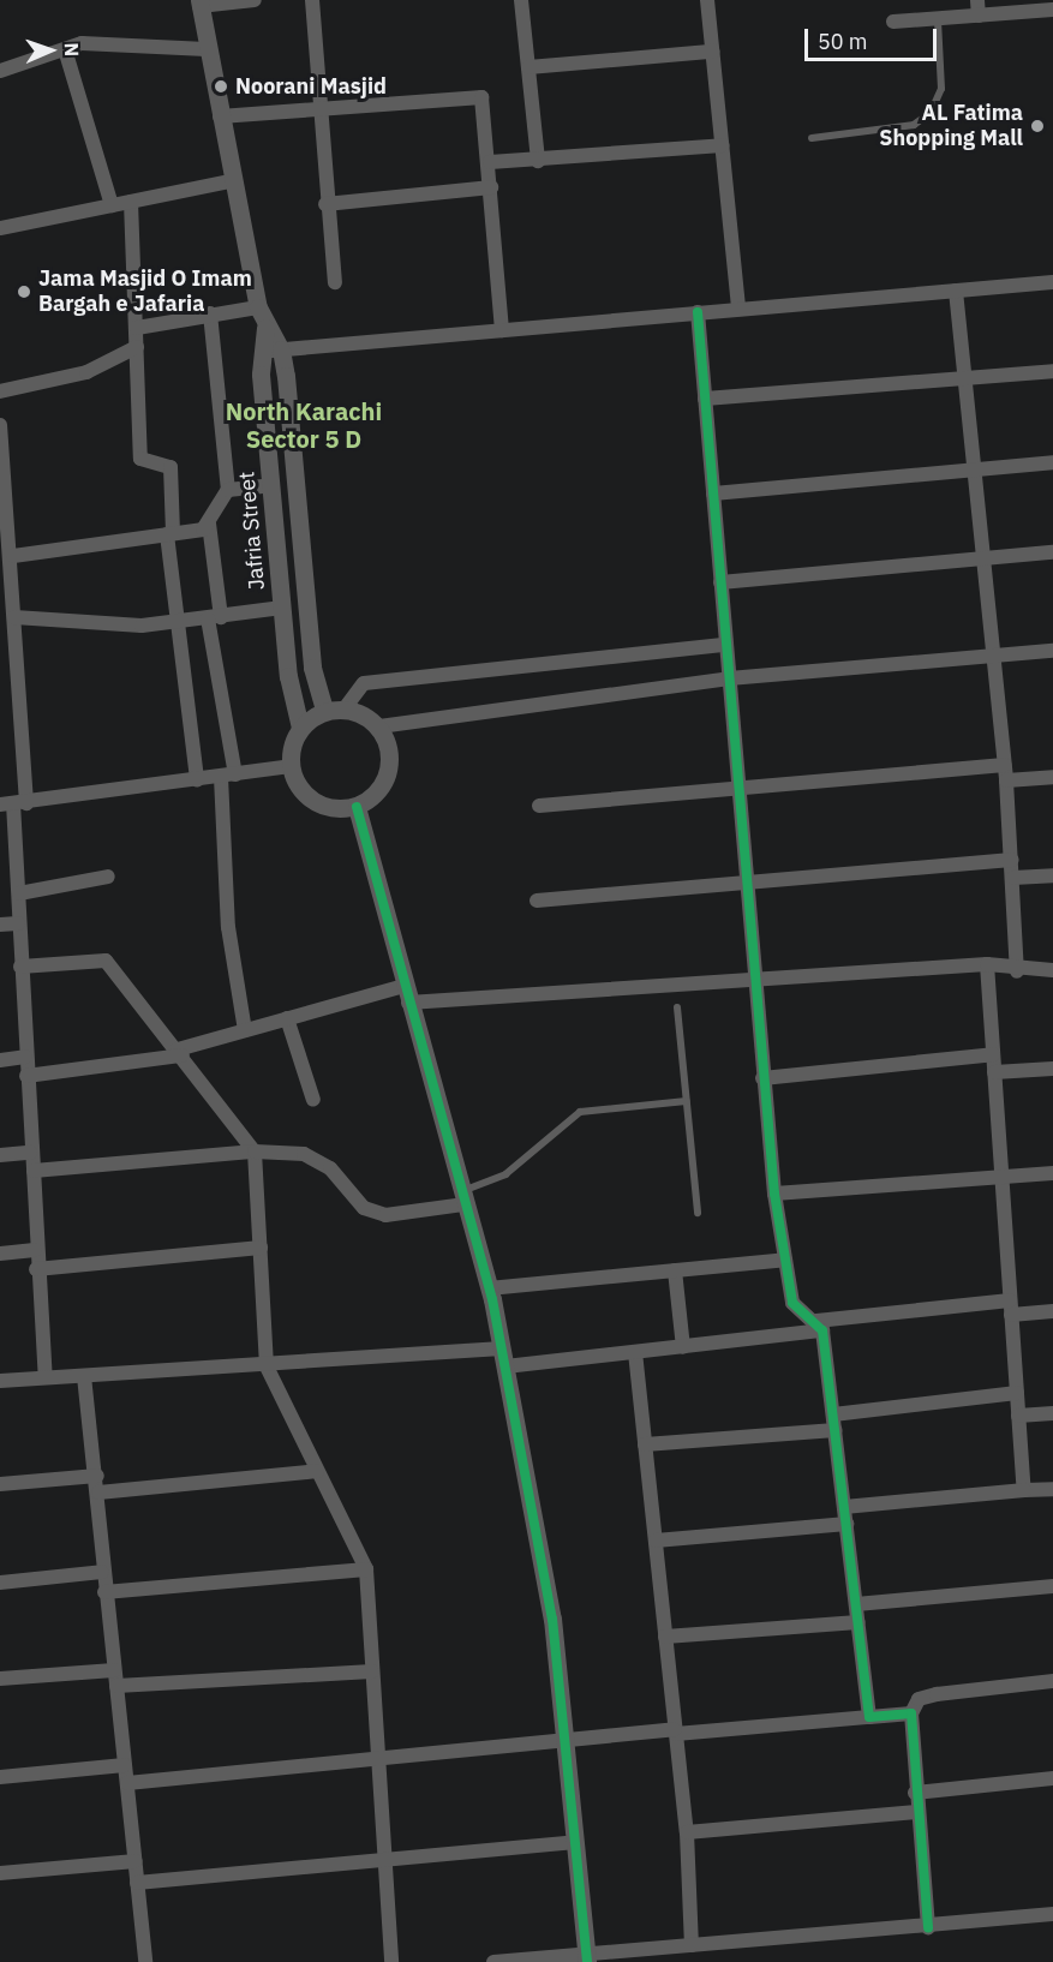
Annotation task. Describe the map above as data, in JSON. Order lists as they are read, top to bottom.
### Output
{
  "streets": {
    "street": ["Jafria Street"]
  },
  "districts": ["North Karachi Sector 5 D"],
  "places": ["Noorani Masjid", "AL Fatima Shopping Mall", "Jama Masjid O Imam Bargah e Jafaria"],
  "scale_bar": "50 m",
  "north": "right"
}
